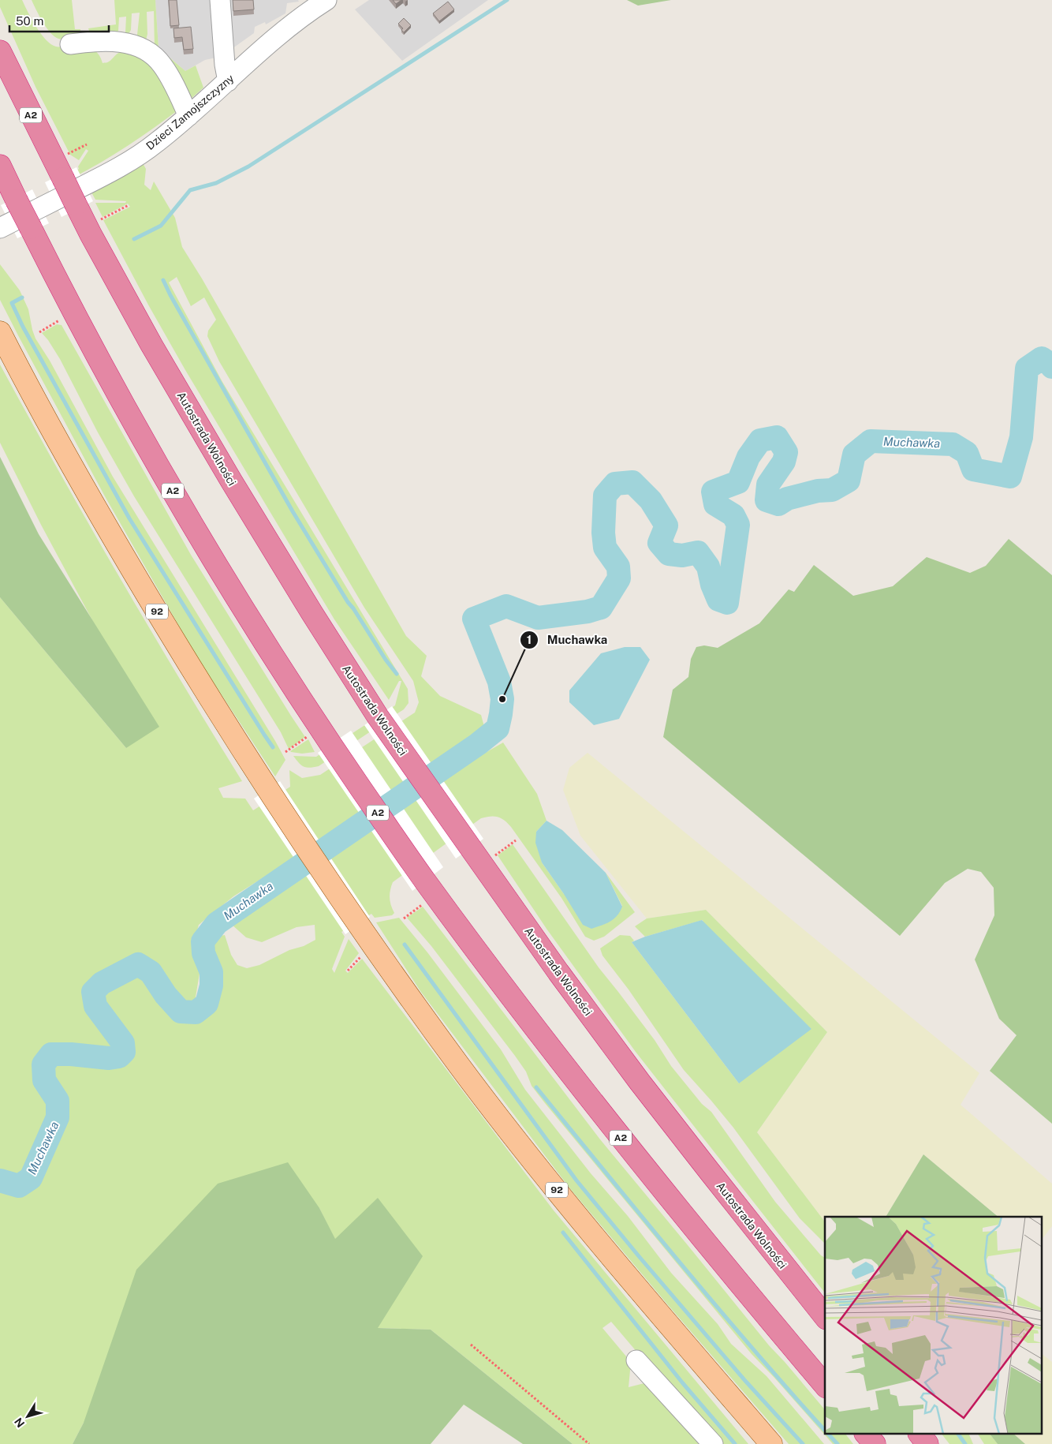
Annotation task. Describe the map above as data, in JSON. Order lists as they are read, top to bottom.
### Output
{
  "streets": {
    "highway": ["A2", "Autostrada Wolności"],
    "main road": ["92"],
    "street": ["Dzieci Zamojszczyzny"]
  },
  "water": ["Muchawka"],
  "places": ["Muchawka"],
  "scale_bar": "50 m",
  "north": "bottom left"
}
